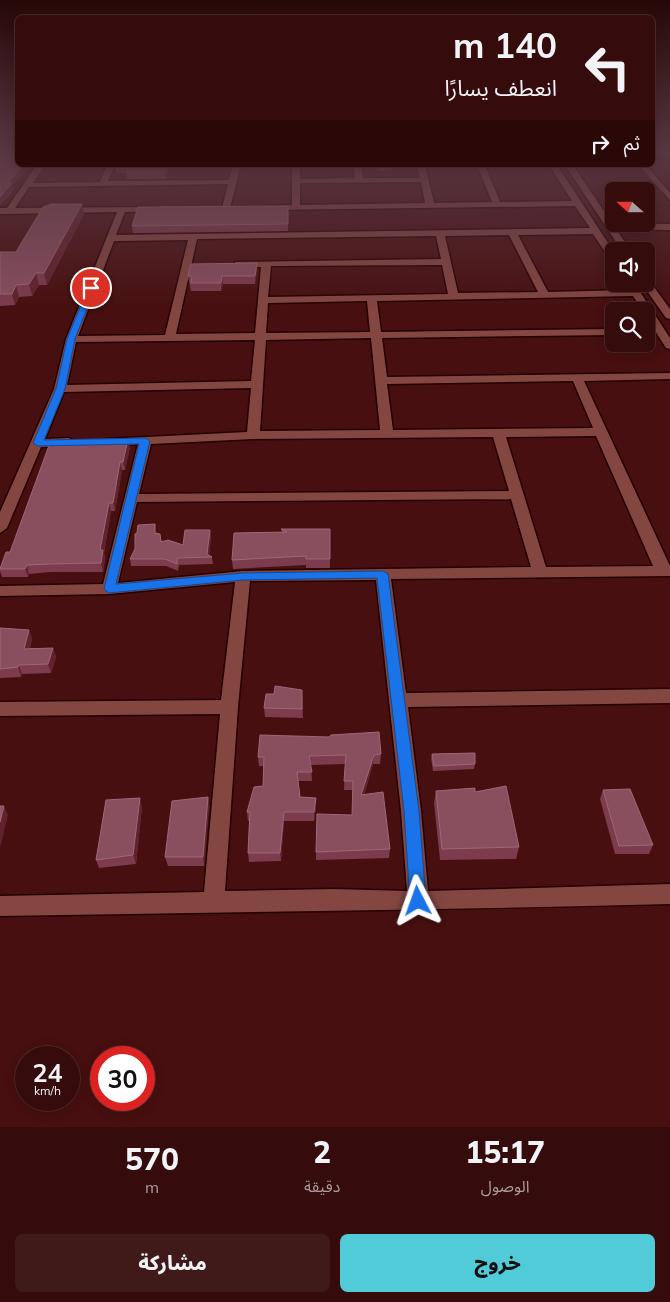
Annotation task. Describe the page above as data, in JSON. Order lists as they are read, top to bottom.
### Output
{
  "north": "left",
  "page": {
    "turn": ["140 m", "انعطف يسارًا"],
    "then": "ثم",
    "speed": "24 km/h",
    "limit": "30",
    "eta": [
      "15:17",
      "الوصول",
      "2",
      "دقيقة",
      "570",
      "m"
    ],
    "buttons": ["خروج", "مشاركة"]
  }
}
